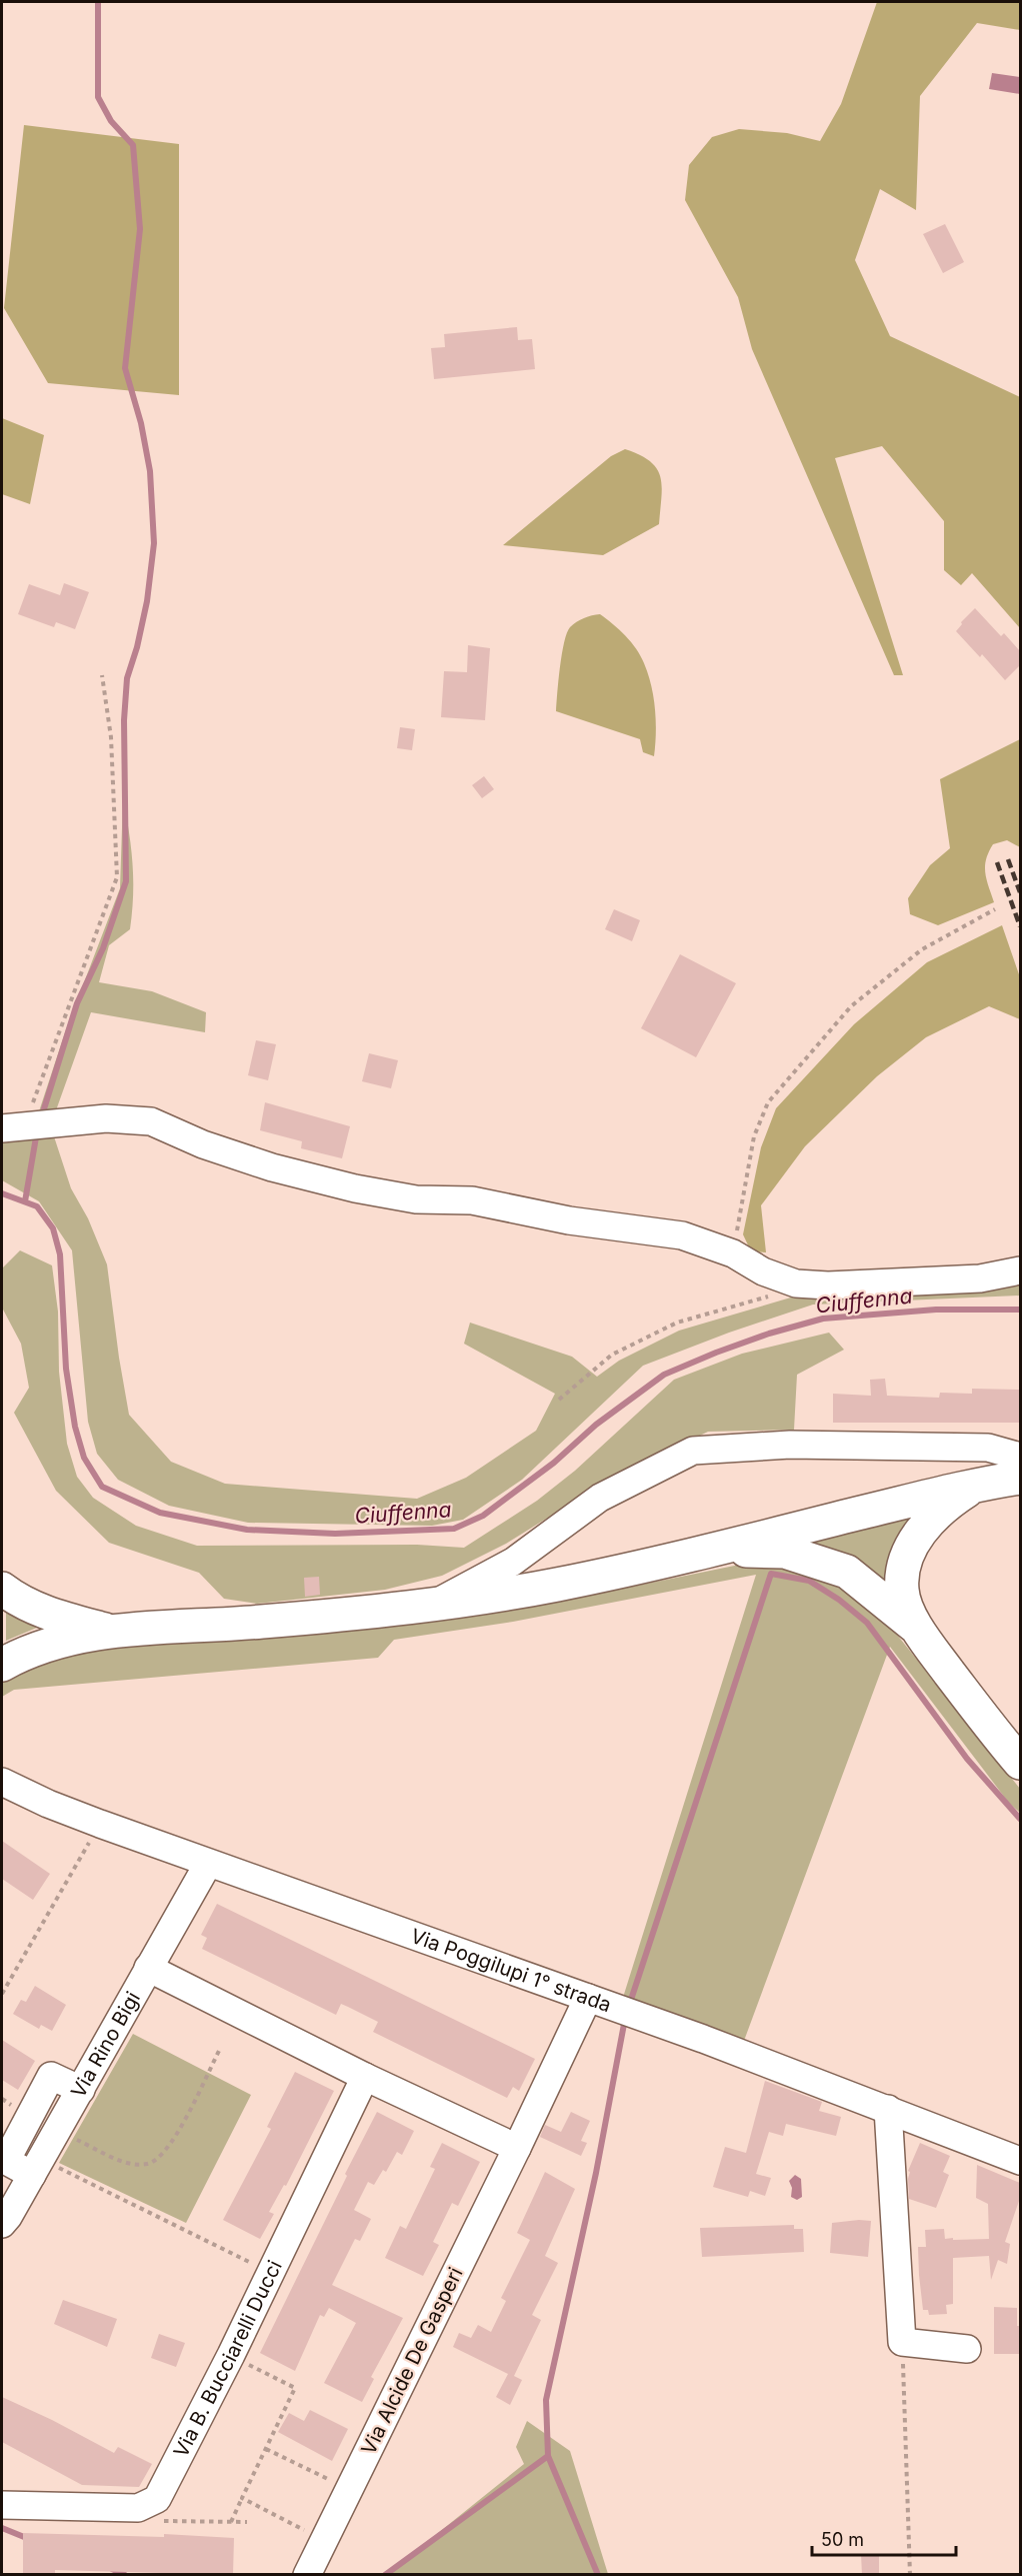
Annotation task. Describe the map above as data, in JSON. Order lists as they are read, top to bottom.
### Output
{
  "streets": {
    "street": [
      "Via Poggilupi 1° strada",
      "Via Rino Bigi",
      "Via B. Bucciarelli Ducci",
      "Via Alcide De Gasperi"
    ]
  },
  "crossings": [
    ["Via Poggilupi 1° strada", "Via Rino Bigi"],
    ["Via Poggilupi 1° strada", "Via Alcide De Gasperi"]
  ],
  "water": ["Ciuffenna"],
  "scale_bar": "50 m"
}
